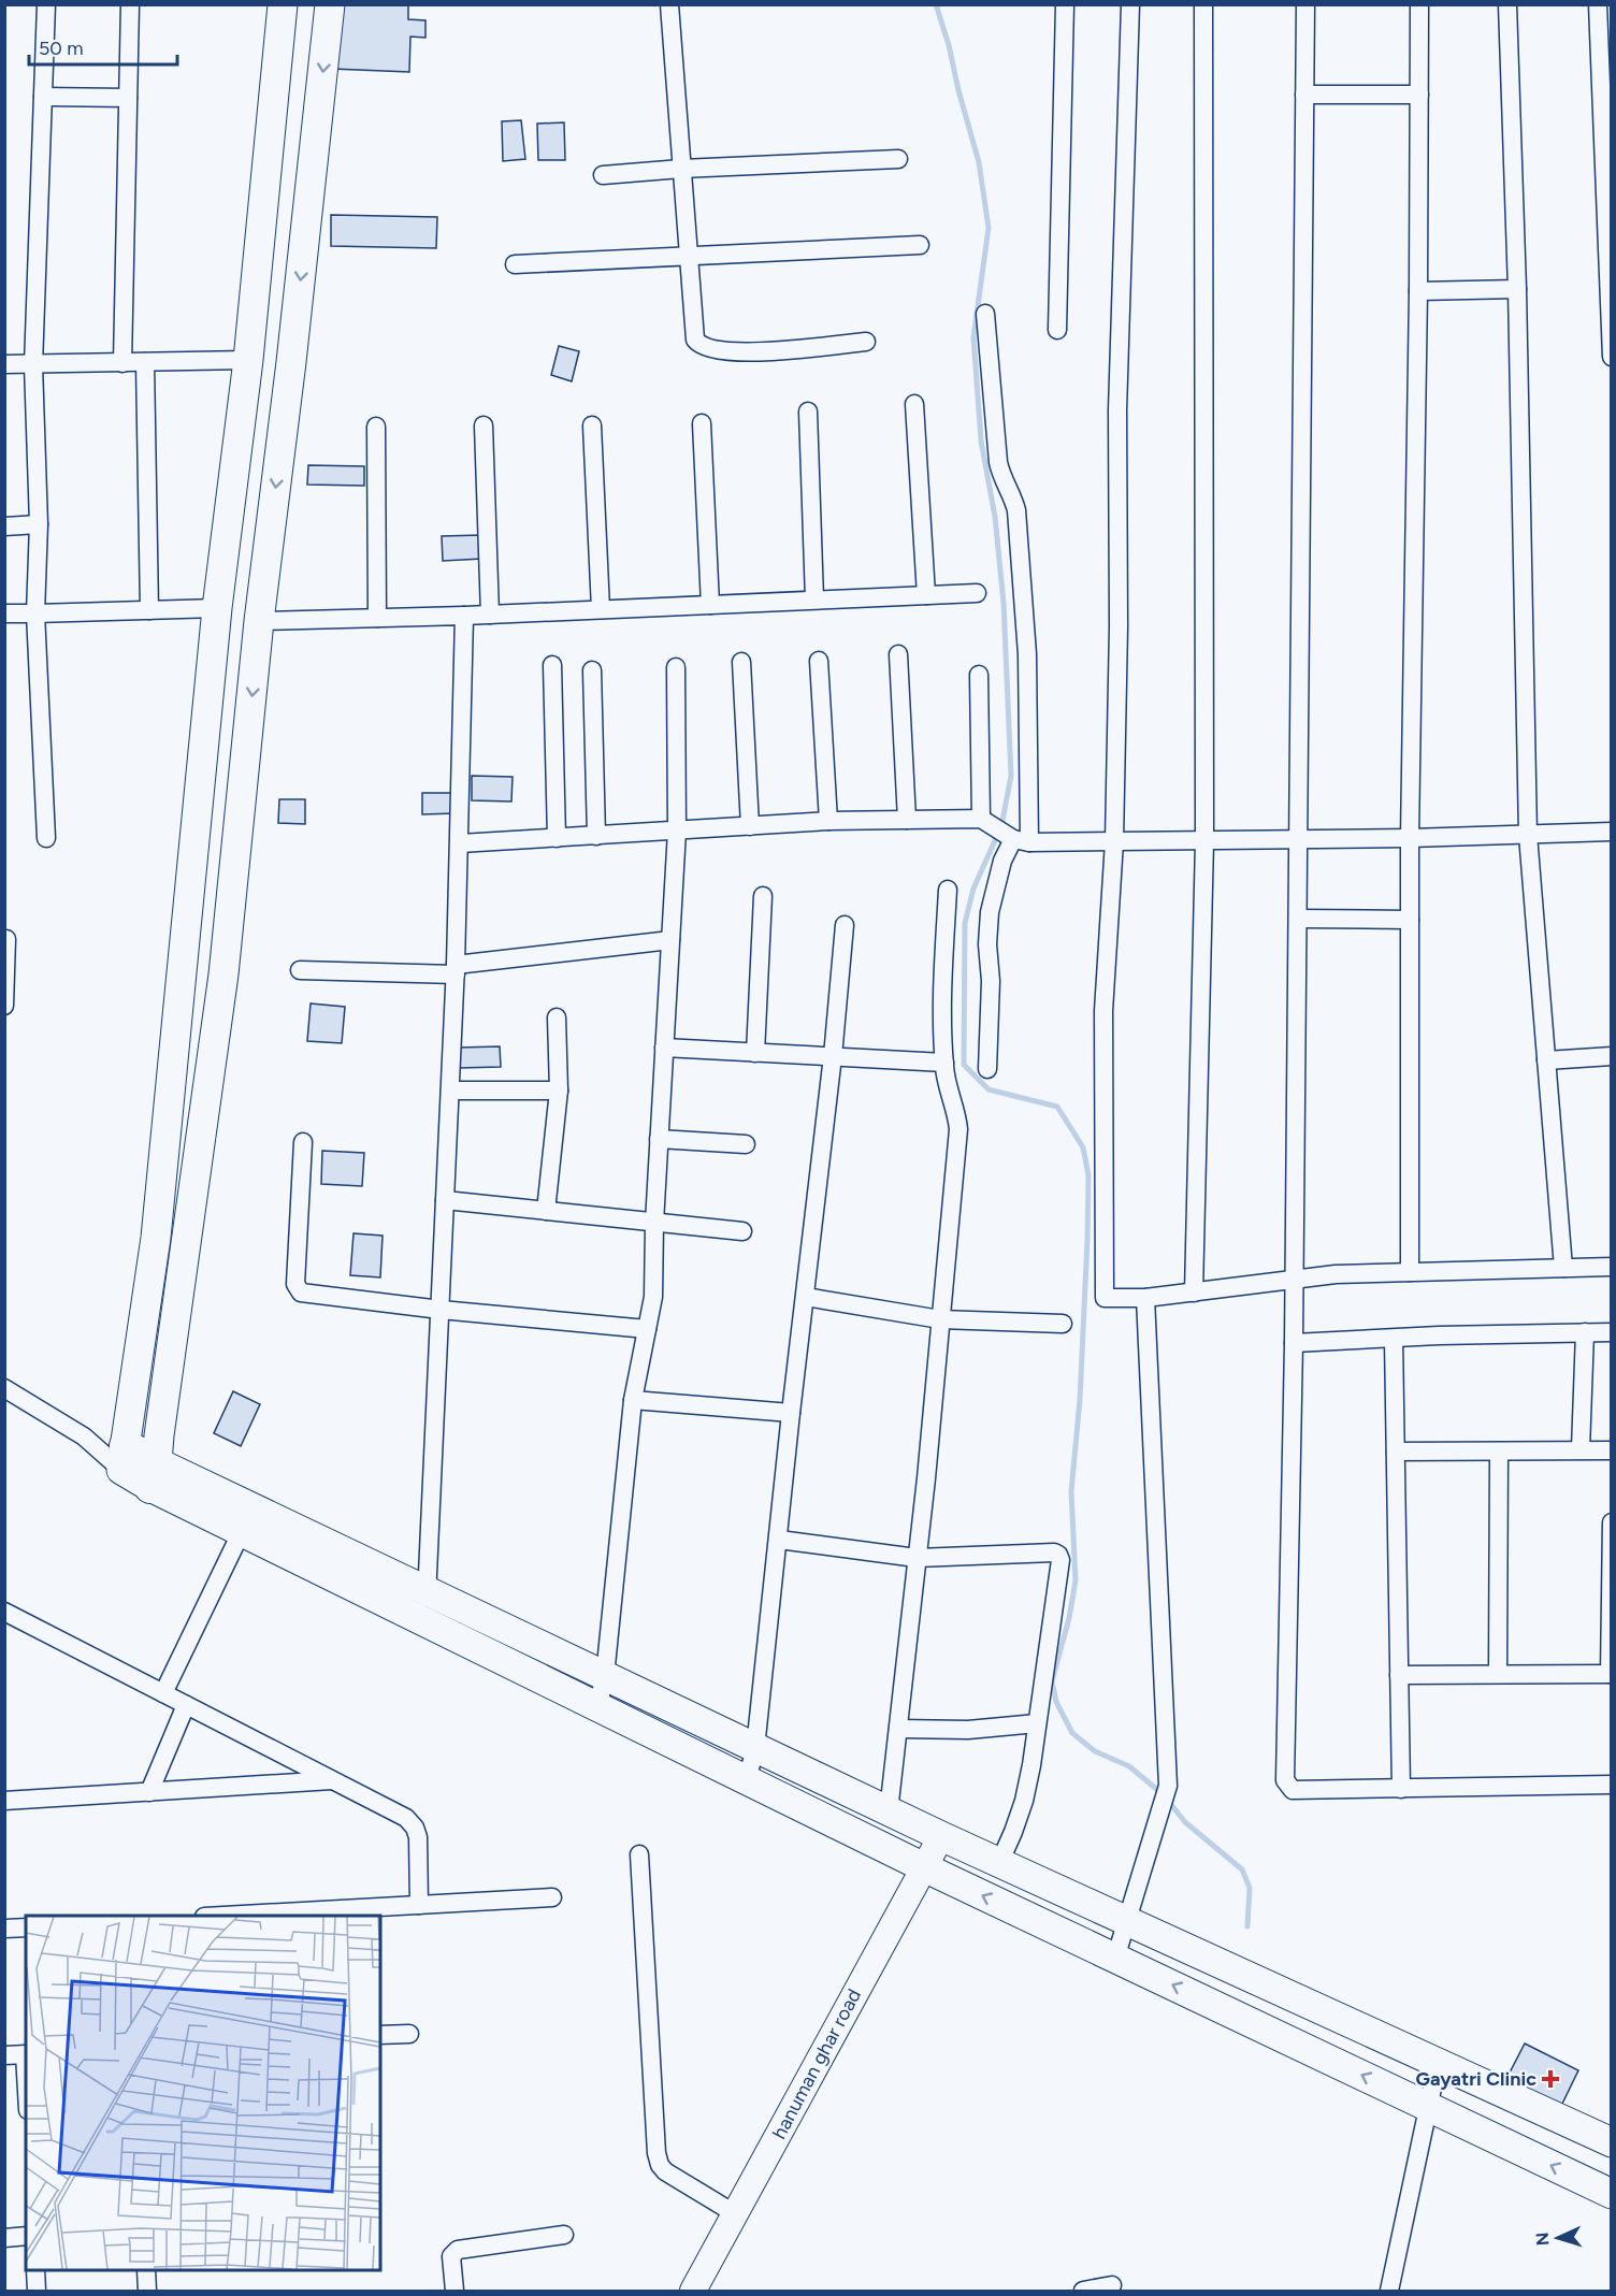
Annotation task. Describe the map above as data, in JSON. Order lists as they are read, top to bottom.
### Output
{
  "streets": {
    "street": ["hanuman ghar road"]
  },
  "places": {
    "health": ["Gayatri Clinic"]
  },
  "scale_bar": "50 m",
  "north": "left"
}
